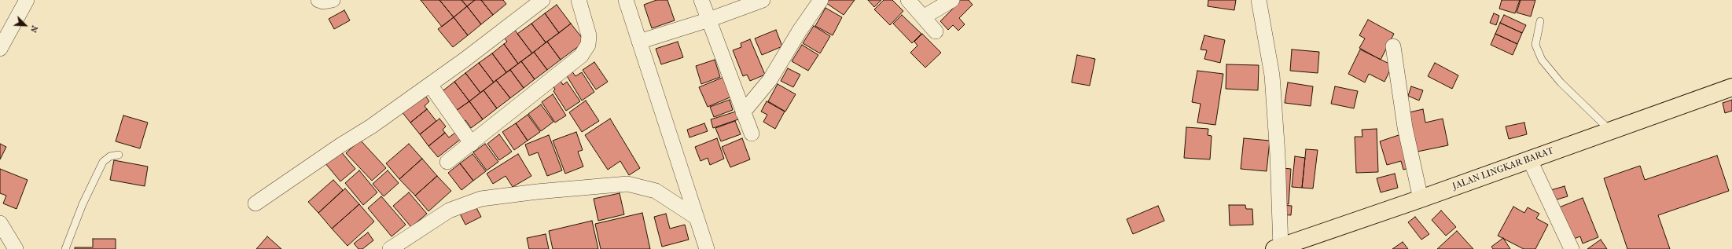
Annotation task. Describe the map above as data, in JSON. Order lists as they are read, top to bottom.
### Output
{
  "streets": {
    "highway": ["JALAN LINGKAR BARAT"]
  },
  "north": "bottom right"
}
